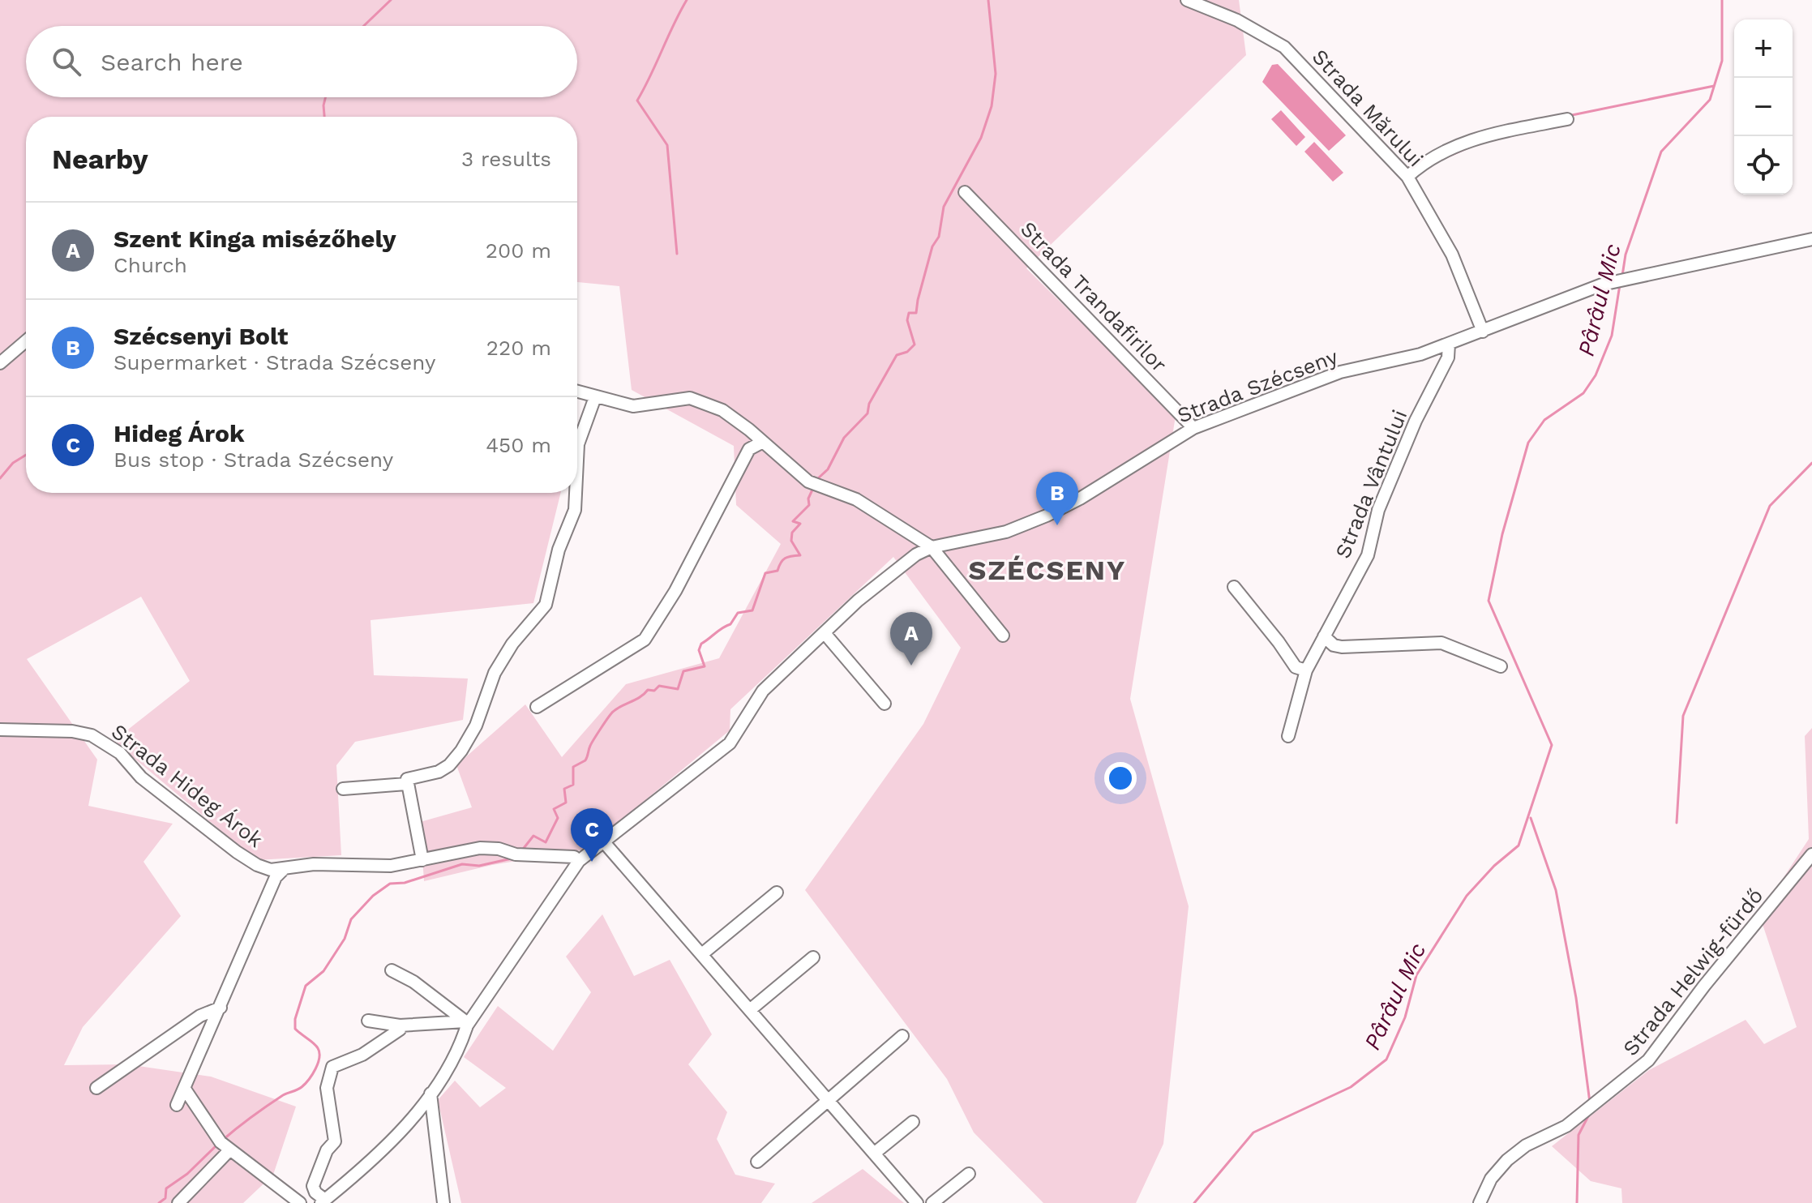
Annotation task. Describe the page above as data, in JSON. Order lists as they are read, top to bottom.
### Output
{
  "streets": {
    "street": [
      "Strada Mărului",
      "Strada Trandafirilor",
      "Strada Szécseny",
      "Strada Vântului",
      "Strada Hideg Árok",
      "Strada Helwig-fürdő"
    ]
  },
  "crossings": [
    ["Strada Mărului", "Strada Szécseny"],
    ["Strada Trandafirilor", "Strada Szécseny"],
    ["Strada Szécseny", "Strada Vântului"],
    ["Strada Szécseny", "Strada Hideg Árok"]
  ],
  "districts": ["SZÉCSENY"],
  "water": ["Pârâul Mic"],
  "page": {
    "map_buttons": ["+", "−"],
    "search": "Search here",
    "heading": ["Nearby", "3 results"],
    "list": [
      {
        "mark": "A",
        "name": "Szent Kinga misézőhely",
        "note": "Church",
        "value": "200 m"
      },
      {
        "mark": "B",
        "name": "Szécsenyi Bolt",
        "note": "Supermarket · Strada Szécseny",
        "value": "220 m"
      },
      {
        "mark": "C",
        "name": "Hideg Árok",
        "note": "Bus stop · Strada Szécseny",
        "value": "450 m"
      }
    ],
    "pins": ["B", "A", "C"]
  }
}
